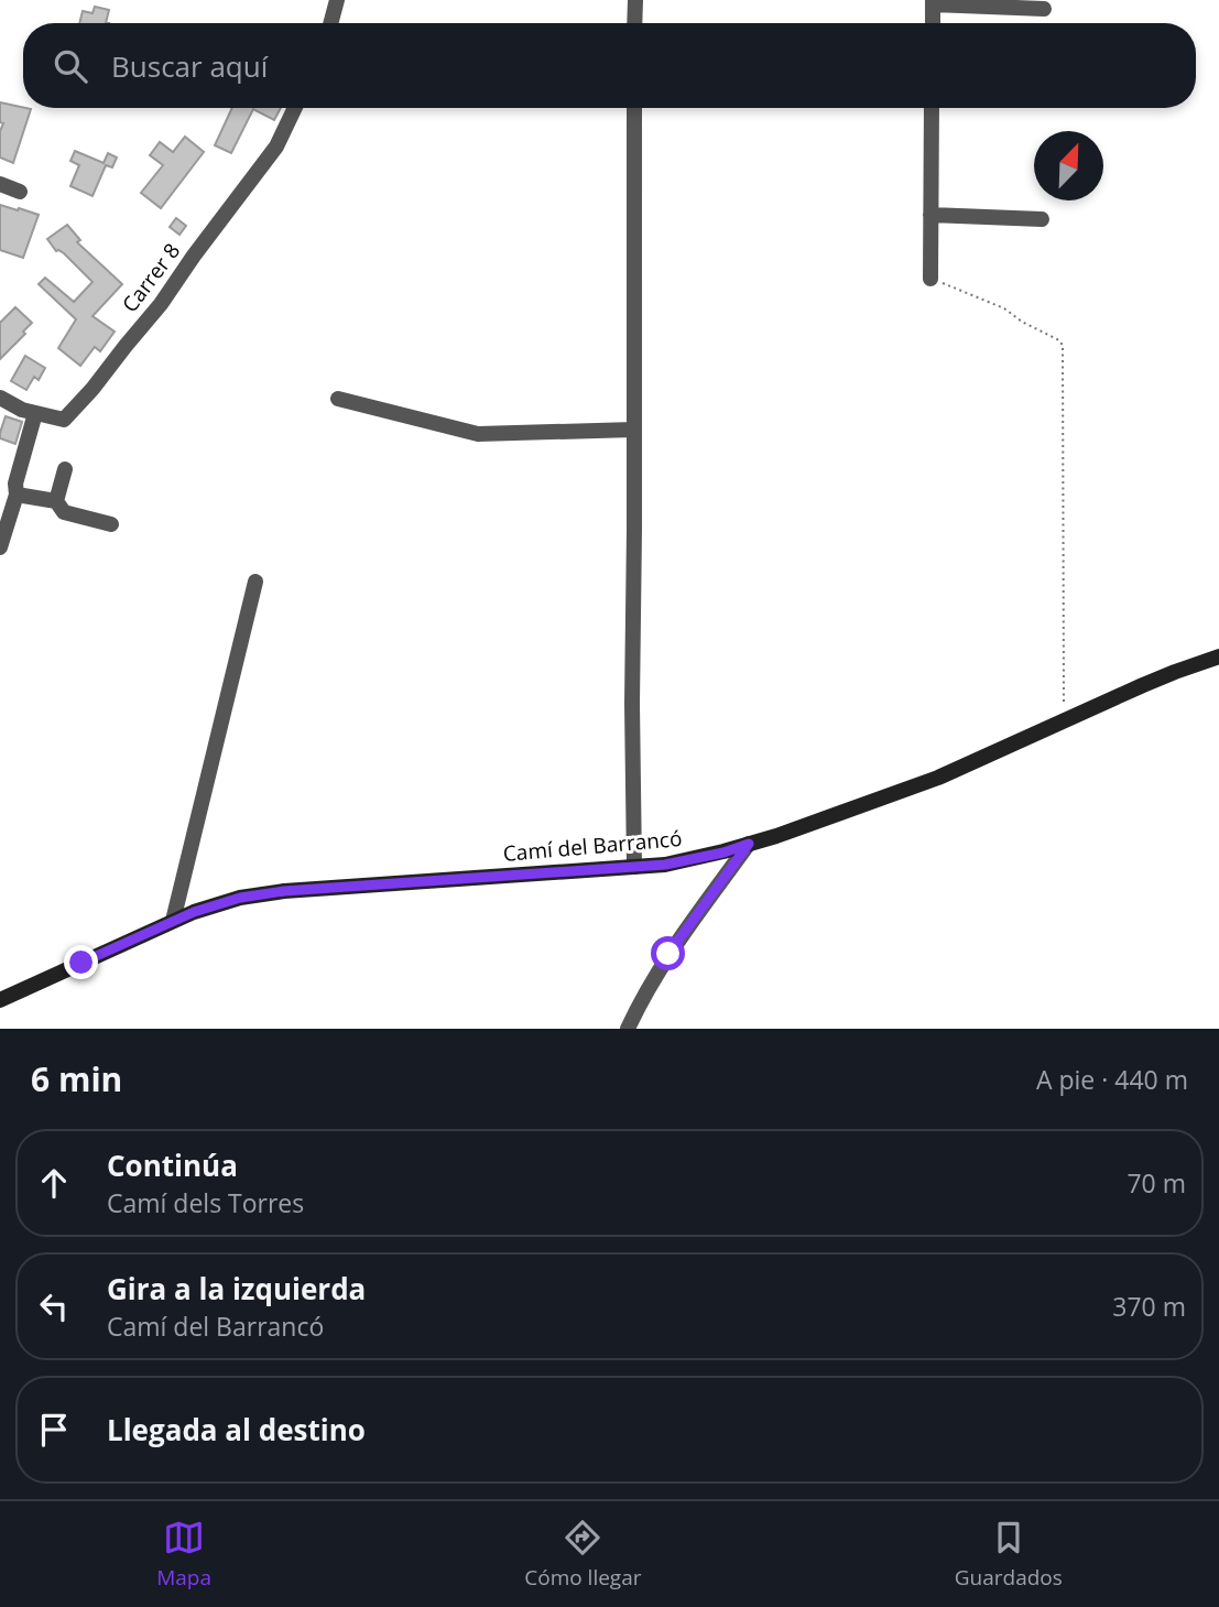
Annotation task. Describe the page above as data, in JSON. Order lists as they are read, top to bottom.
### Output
{
  "streets": {
    "street": ["Carrer 8", "Camí del Barrancó"]
  },
  "north": "top right",
  "page": {
    "search": "Buscar aquí",
    "heading": ["6 min", "A pie · 440 m"],
    "list": [
      ["Continúa", "Camí dels Torres", "70 m"],
      ["Gira a la izquierda", "Camí del Barrancó", "370 m"],
      "Llegada al destino"
    ],
    "nav": ["Mapa", "Cómo llegar", "Guardados"]
  }
}
